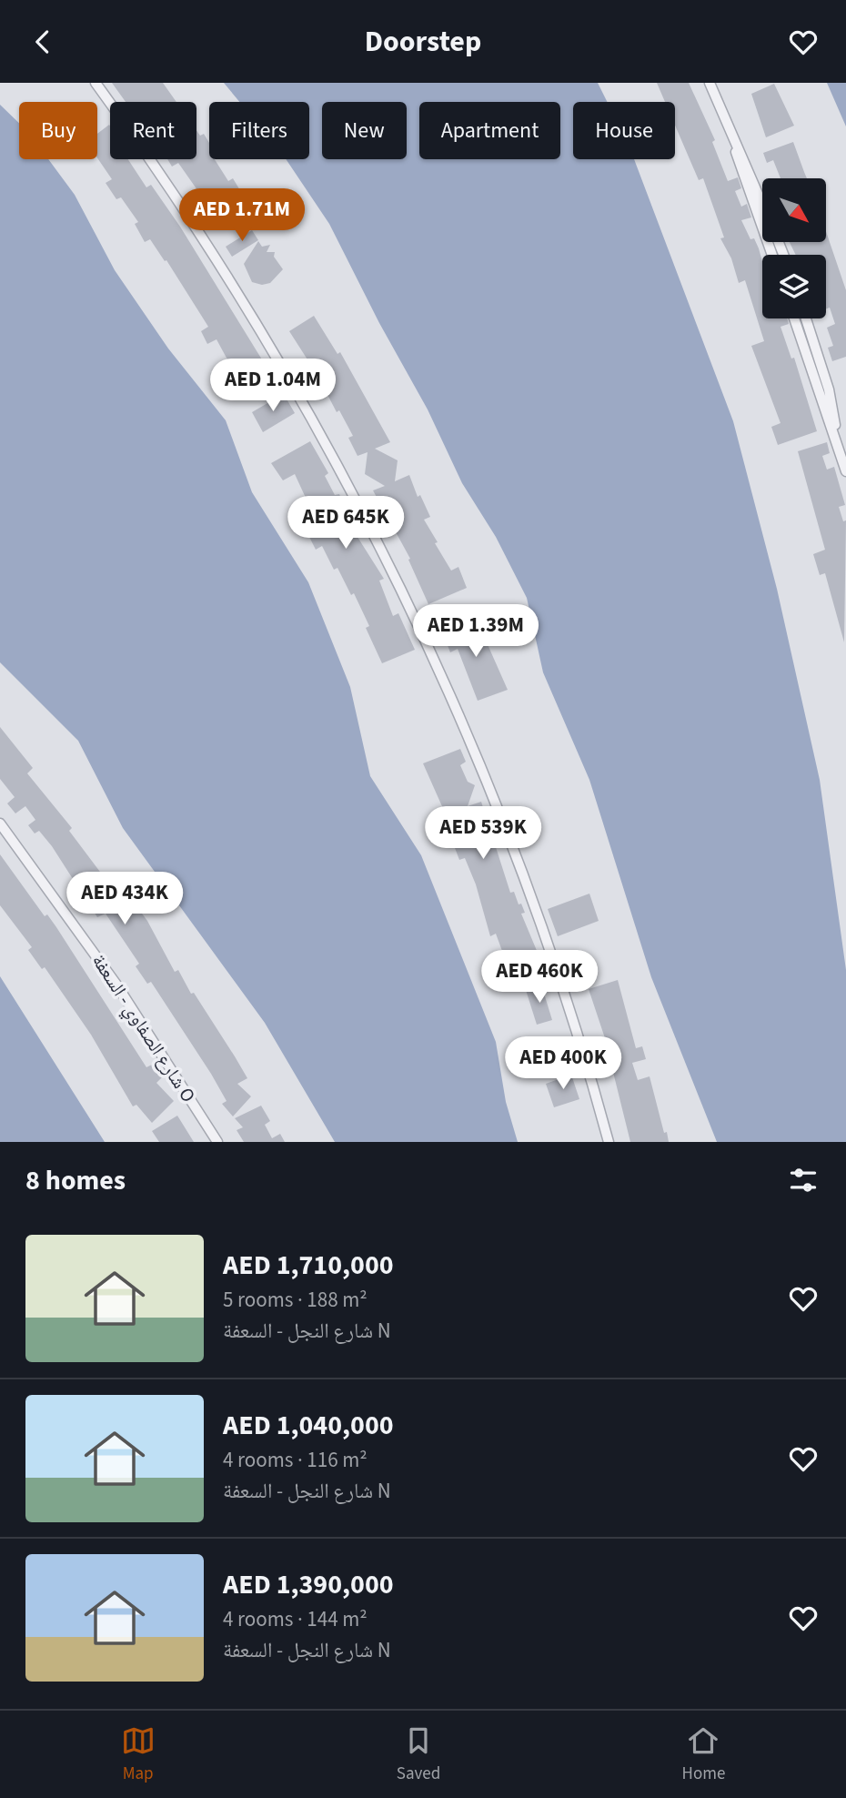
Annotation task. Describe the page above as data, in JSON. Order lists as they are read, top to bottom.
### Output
{
  "streets": {
    "street": ["شارع الصفاوي - السعفة O"]
  },
  "north": "bottom right",
  "page": {
    "header": "Doorstep",
    "chip": [
      "Buy",
      "Rent",
      "Filters",
      "New",
      "Apartment",
      "House"
    ],
    "price": [
      "AED 1.71M",
      "AED 1.04M",
      "AED 645K",
      "AED 1.39M",
      "AED 539K",
      "AED 434K",
      "AED 460K",
      "AED 400K"
    ],
    "heading": "8 homes",
    "list": [
      {
        "name": "AED 1,710,000",
        "note": "5 rooms · 188 m² · شارع النجل - السعفة N"
      },
      {
        "name": "AED 1,040,000",
        "note": "4 rooms · 116 m² · شارع النجل - السعفة N"
      },
      {
        "name": "AED 1,390,000",
        "note": "4 rooms · 144 m² · شارع النجل - السعفة N"
      }
    ],
    "tabs": ["Map", "Saved", "Home"]
  }
}
